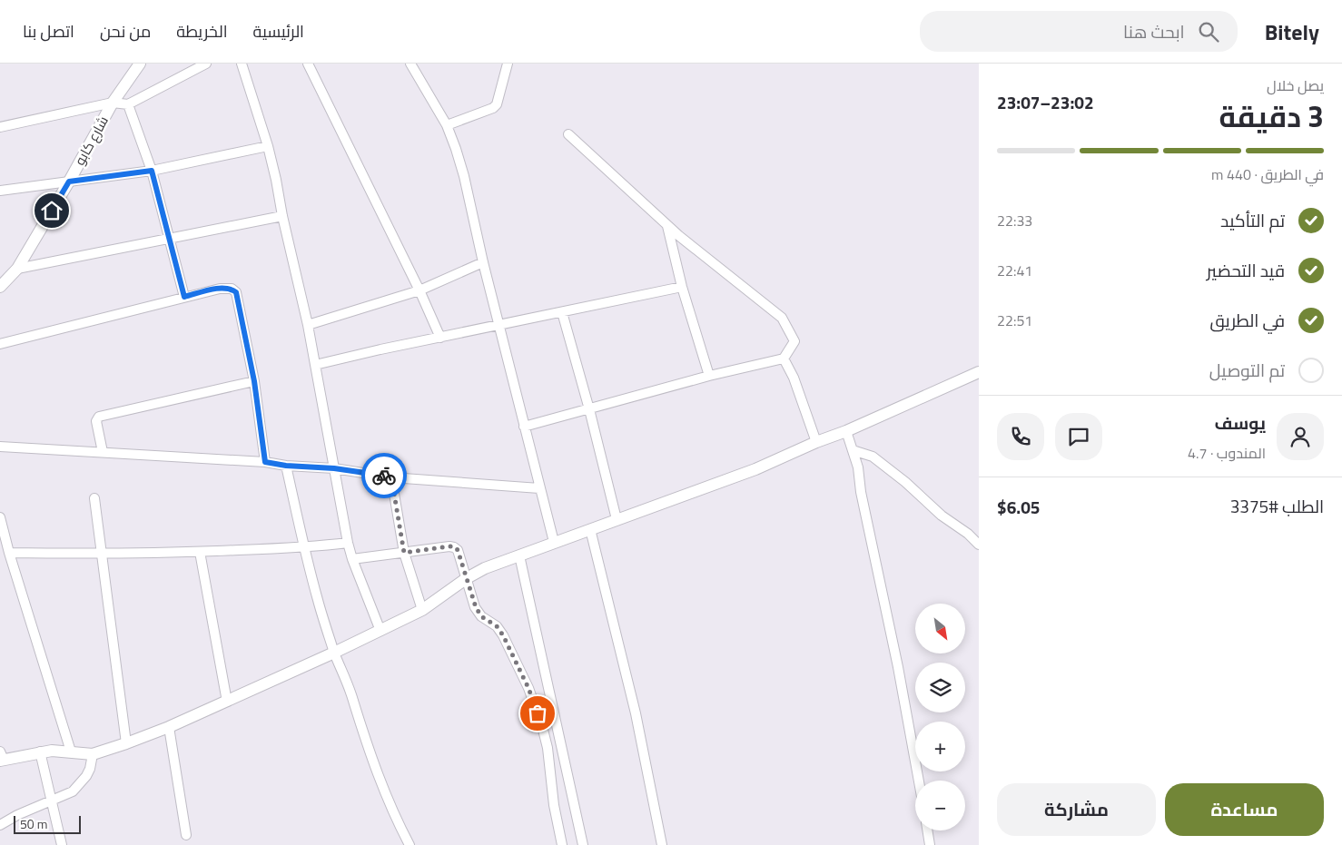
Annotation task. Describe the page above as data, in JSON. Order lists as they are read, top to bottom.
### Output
{
  "streets": {
    "street": ["شارع كابو"]
  },
  "scale_bar": "50 m",
  "north": "bottom right",
  "page": {
    "header": "Bitely",
    "search": "ابحث هنا",
    "nav": [
      "الرئيسية",
      "الخريطة",
      "من نحن",
      "اتصل بنا"
    ],
    "heading": ["3 دقيقة", "يصل خلال", "23:02–23:07"],
    "panel": [
      "يوسف",
      "المندوب · 4.7",
      "الطلب #3375",
      "$6.05"
    ],
    "bar": "في الطريق · 440 m",
    "list": [
      ["تم التأكيد", "22:33"],
      ["قيد التحضير", "22:41"],
      ["في الطريق", "22:51"],
      "تم التوصيل"
    ],
    "map_buttons": ["+", "−"],
    "buttons": ["مساعدة", "مشاركة"],
    "scale": "50 m"
  }
}
